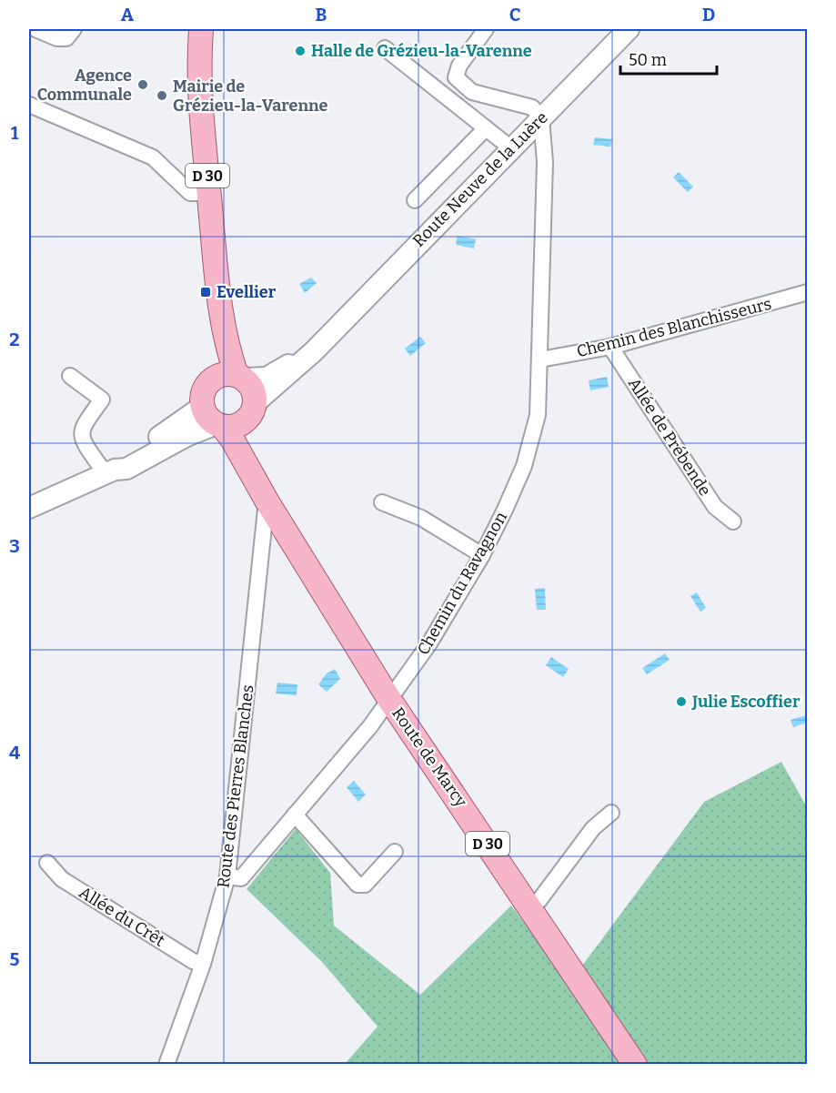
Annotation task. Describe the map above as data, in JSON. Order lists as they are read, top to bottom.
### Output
{
  "streets": {
    "main road": ["D 30", "Route de Marcy"],
    "street": [
      "Route Neuve de la Luère",
      "Chemin des Blanchisseurs",
      "Allée de Prébende",
      "Chemin du Ravagnon",
      "Route des Pierres Blanches",
      "Allée du Crêt"
    ]
  },
  "crossings": [
    ["D 30", "Route Neuve de la Luère"],
    ["D 30", "Route de Marcy"],
    ["Route Neuve de la Luère", "Chemin du Ravagnon"],
    ["Route Neuve de la Luère", "Route de Marcy"],
    ["Chemin des Blanchisseurs", "Allée de Prébende"],
    ["Chemin des Blanchisseurs", "Chemin du Ravagnon"],
    ["Chemin du Ravagnon", "Route de Marcy"],
    ["Chemin du Ravagnon", "Route des Pierres Blanches"],
    ["Route de Marcy", "Route des Pierres Blanches"],
    ["Route des Pierres Blanches", "Allée du Crêt"]
  ],
  "places": {
    "other": [
      "Halle de Grézieu-la-Varenne",
      "Agence Communale",
      "Mairie de Grézieu-la-Varenne",
      "Julie Escoffier"
    ],
    "transit": ["Evellier"]
  },
  "scale_bar": "50 m",
  "grid": {
    "columns": [
      "A",
      "B",
      "C",
      "D"
    ],
    "rows": [
      "1",
      "2",
      "3",
      "4",
      "5"
    ]
  }
}
